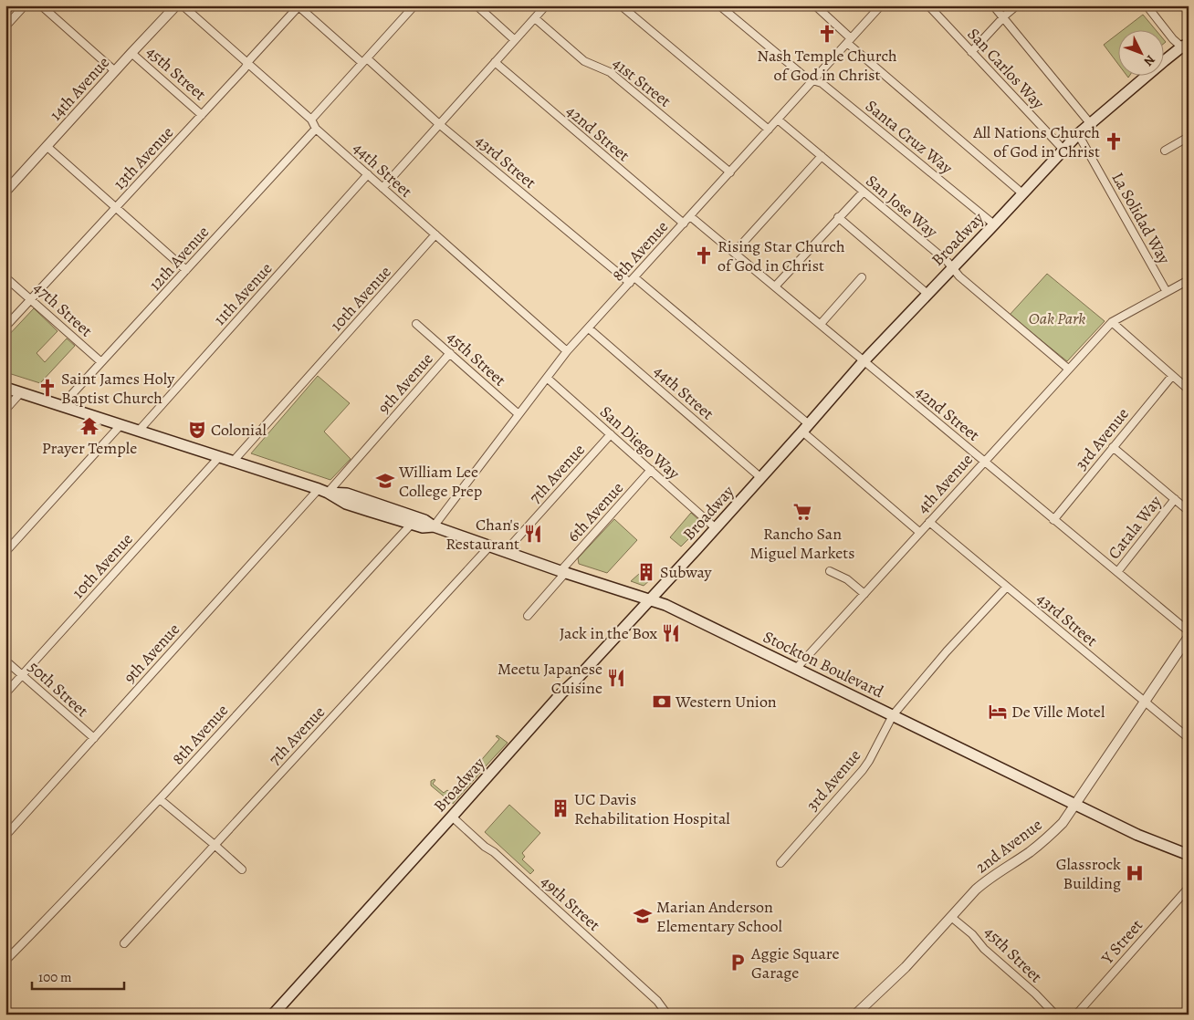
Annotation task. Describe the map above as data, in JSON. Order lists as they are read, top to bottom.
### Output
{
  "streets": {
    "main road": ["Broadway", "Stockton Boulevard"],
    "street": [
      "San Carlos Way",
      "45th Street",
      "41st Street",
      "14th Avenue",
      "42nd Street",
      "Santa Cruz Way",
      "13th Avenue",
      "43rd Street",
      "44th Street",
      "San Jose Way",
      "La Solidad Way",
      "8th Avenue",
      "12th Avenue",
      "11th Avenue",
      "10th Avenue",
      "47th Street",
      "9th Avenue",
      "3rd Avenue",
      "San Diego Way",
      "7th Avenue",
      "4th Avenue",
      "6th Avenue",
      "Catala Way",
      "50th Street",
      "2nd Avenue",
      "49th Street",
      "Y Street"
    ]
  },
  "crossings": [
    ["San Carlos Way", "Broadway"],
    ["45th Street", "14th Avenue"],
    ["45th Street", "13th Avenue"],
    ["45th Street", "8th Avenue"],
    ["45th Street", "9th Avenue"],
    ["45th Street", "2nd Avenue"],
    ["41st Street", "8th Avenue"],
    ["42nd Street", "Broadway"],
    ["42nd Street", "8th Avenue"],
    ["42nd Street", "3rd Avenue"],
    ["42nd Street", "4th Avenue"],
    ["42nd Street", "Catala Way"],
    ["Santa Cruz Way", "Broadway"],
    ["Santa Cruz Way", "8th Avenue"],
    ["13th Avenue", "43rd Street"],
    ["13th Avenue", "44th Street"],
    ["13th Avenue", "47th Street"],
    ["43rd Street", "Broadway"],
    ["43rd Street", "8th Avenue"],
    ["43rd Street", "3rd Avenue"],
    ["43rd Street", "4th Avenue"],
    ["43rd Street", "2nd Avenue"],
    ["44th Street", "Broadway"],
    ["44th Street", "8th Avenue"],
    ["44th Street", "12th Avenue"],
    ["44th Street", "11th Avenue"],
    ["44th Street", "10th Avenue"],
    ["San Jose Way", "Broadway"],
    ["San Jose Way", "8th Avenue"],
    ["San Jose Way", "4th Avenue"],
    ["La Solidad Way", "Broadway"],
    ["La Solidad Way", "4th Avenue"],
    ["Broadway", "San Diego Way"],
    ["Broadway", "Stockton Boulevard"],
    ["Broadway", "49th Street"],
    ["8th Avenue", "San Diego Way"],
    ["8th Avenue", "Stockton Boulevard"],
    ["12th Avenue", "47th Street"],
    ["12th Avenue", "Stockton Boulevard"],
    ["11th Avenue", "Stockton Boulevard"],
    ["10th Avenue", "Stockton Boulevard"],
    ["10th Avenue", "50th Street"],
    ["9th Avenue", "Stockton Boulevard"],
    ["9th Avenue", "50th Street"],
    ["3rd Avenue", "Stockton Boulevard"],
    ["San Diego Way", "7th Avenue"],
    ["San Diego Way", "6th Avenue"],
    ["7th Avenue", "Stockton Boulevard"],
    ["4th Avenue", "Stockton Boulevard"],
    ["6th Avenue", "Stockton Boulevard"],
    ["Stockton Boulevard", "2nd Avenue"]
  ],
  "parks": ["Oak Park"],
  "places": {
    "church": [
      "Nash Temple Church of God in Christ",
      "All Nations Church of God in Christ",
      "Rising Star Church of God in Christ",
      "Saint James Holy Baptist Church"
    ],
    "temple": ["Prayer Temple"],
    "theatre": ["Colonial"],
    "school or university": ["William Lee College Prep", "Marian Anderson Elementary School"],
    "supermarket": ["Rancho San Miguel Markets"],
    "restaurant": ["Chan's Restaurant", "Jack in the Box", "Meetu Japanese Cuisine"],
    "building": ["Subway", "UC Davis Rehabilitation Hospital"],
    "bank": ["Western Union"],
    "hotel": ["De Ville Motel"],
    "hospital": ["Glassrock Building"],
    "parking": ["Aggie Square Garage"]
  },
  "scale_bar": "100 m",
  "north": "bottom right"
}
